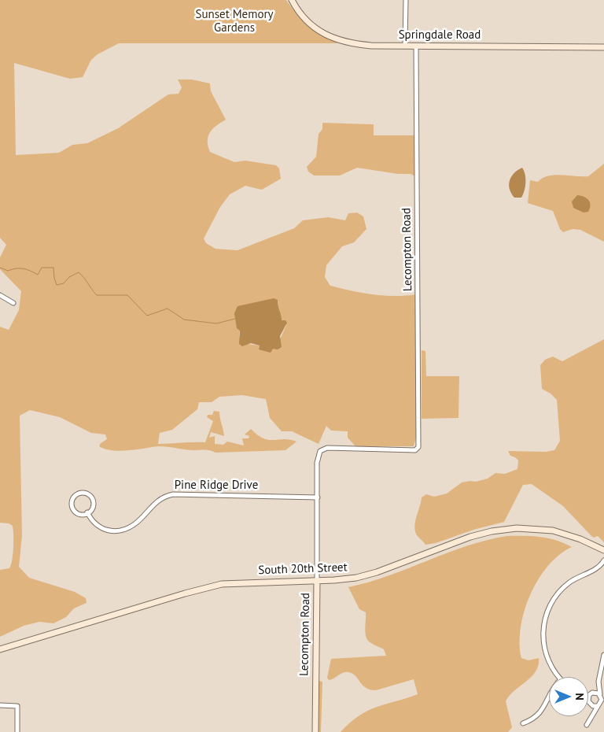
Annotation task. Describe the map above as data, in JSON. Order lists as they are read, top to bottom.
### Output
{
  "streets": {
    "main road": ["Springdale Road", "Lecompton Road", "South 20th Street"],
    "street": ["Pine Ridge Drive"]
  },
  "crossings": [
    ["Springdale Road", "Lecompton Road"],
    ["Lecompton Road", "Pine Ridge Drive"],
    ["Lecompton Road", "South 20th Street"]
  ],
  "parks": ["Sunset Memory Gardens"],
  "north": "right"
}
